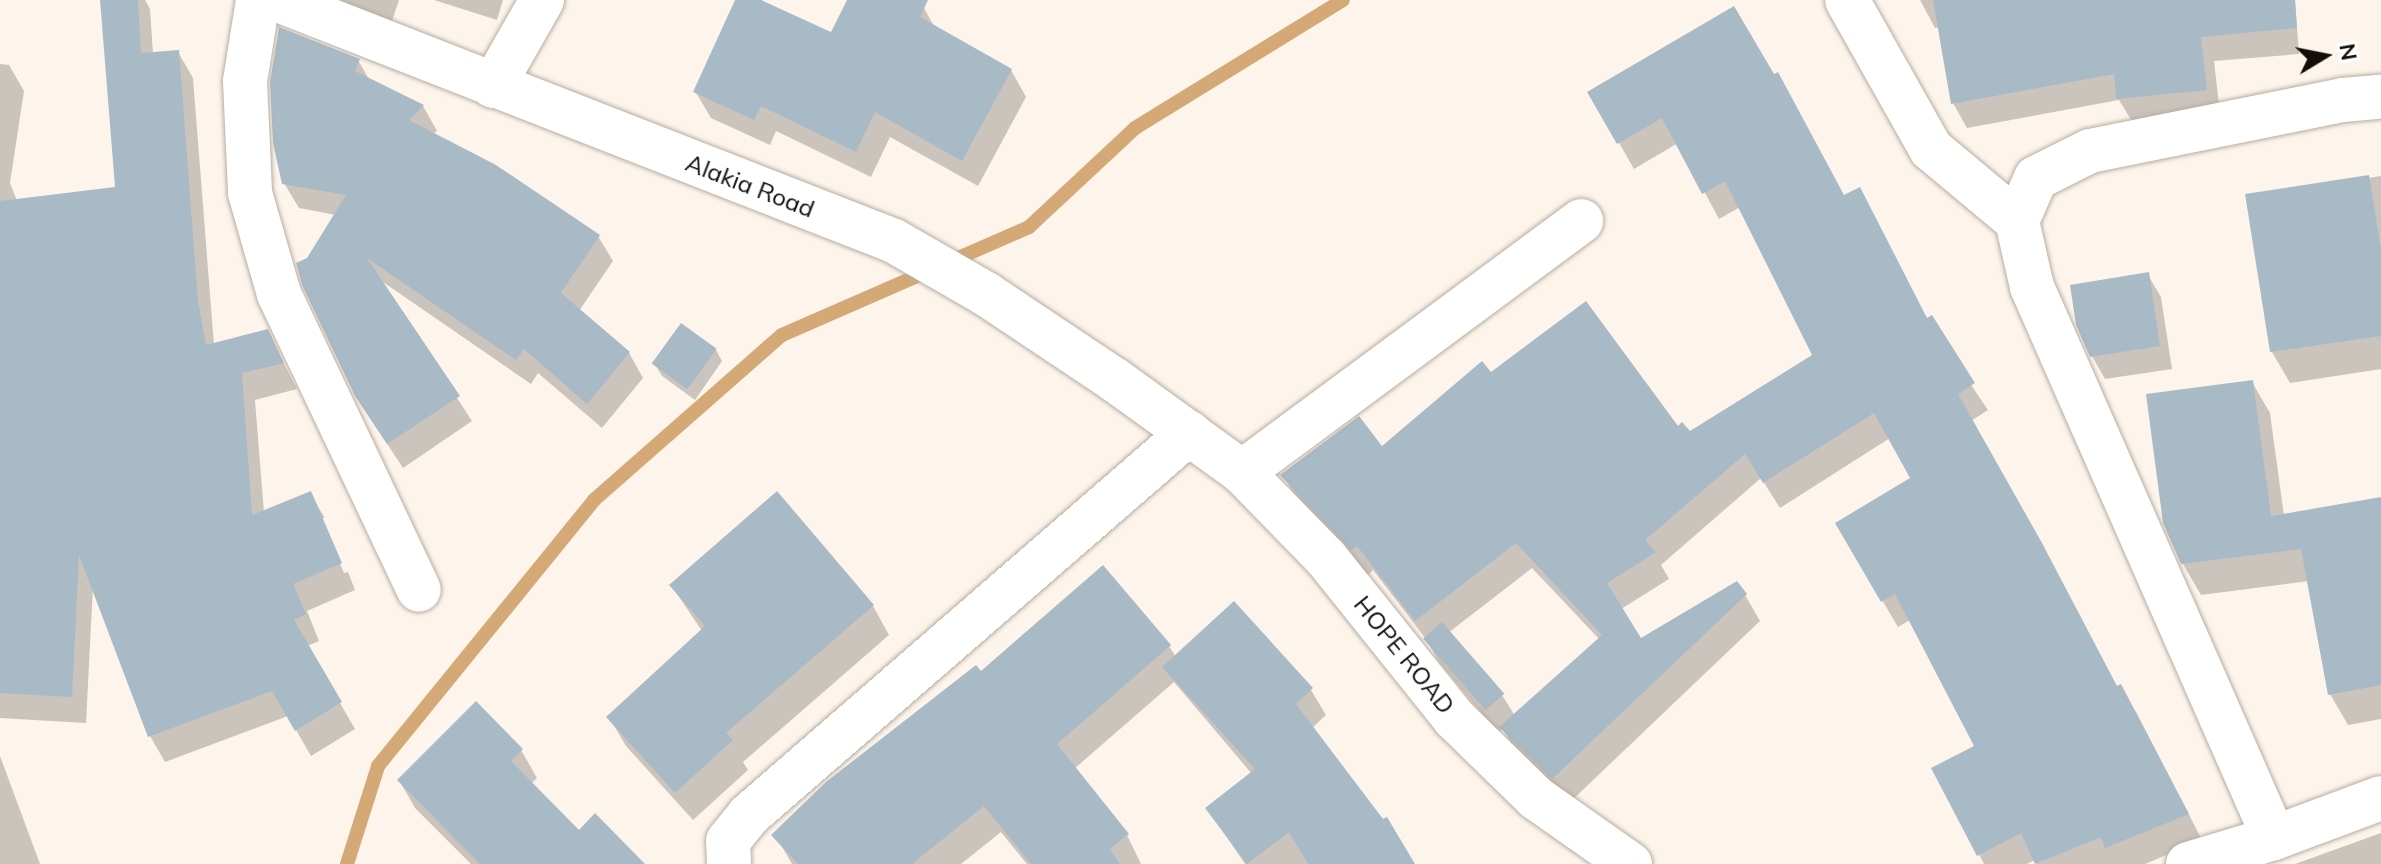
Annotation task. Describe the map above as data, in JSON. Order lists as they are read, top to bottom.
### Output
{
  "streets": {
    "street": ["Alakia Road", "HOPE ROAD"]
  },
  "crossings": [
    ["Alakia Road", "HOPE ROAD"]
  ],
  "north": "right"
}
